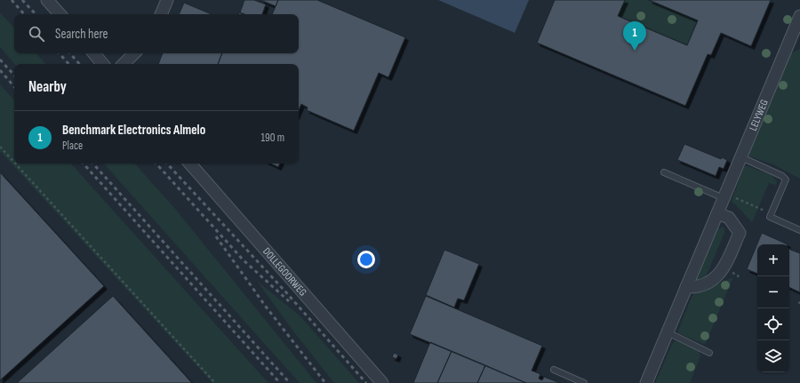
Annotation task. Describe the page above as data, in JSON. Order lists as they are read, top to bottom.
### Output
{
  "streets": {
    "street": ["LELYWEG", "DOLLEGOORWEG"]
  },
  "page": {
    "search": "Search here",
    "pins": "1",
    "heading": "Nearby",
    "list": [
      {
        "mark": "1",
        "name": "Benchmark Electronics Almelo",
        "note": "Place",
        "value": "190 m"
      }
    ],
    "map_buttons": ["+", "−"]
  }
}
